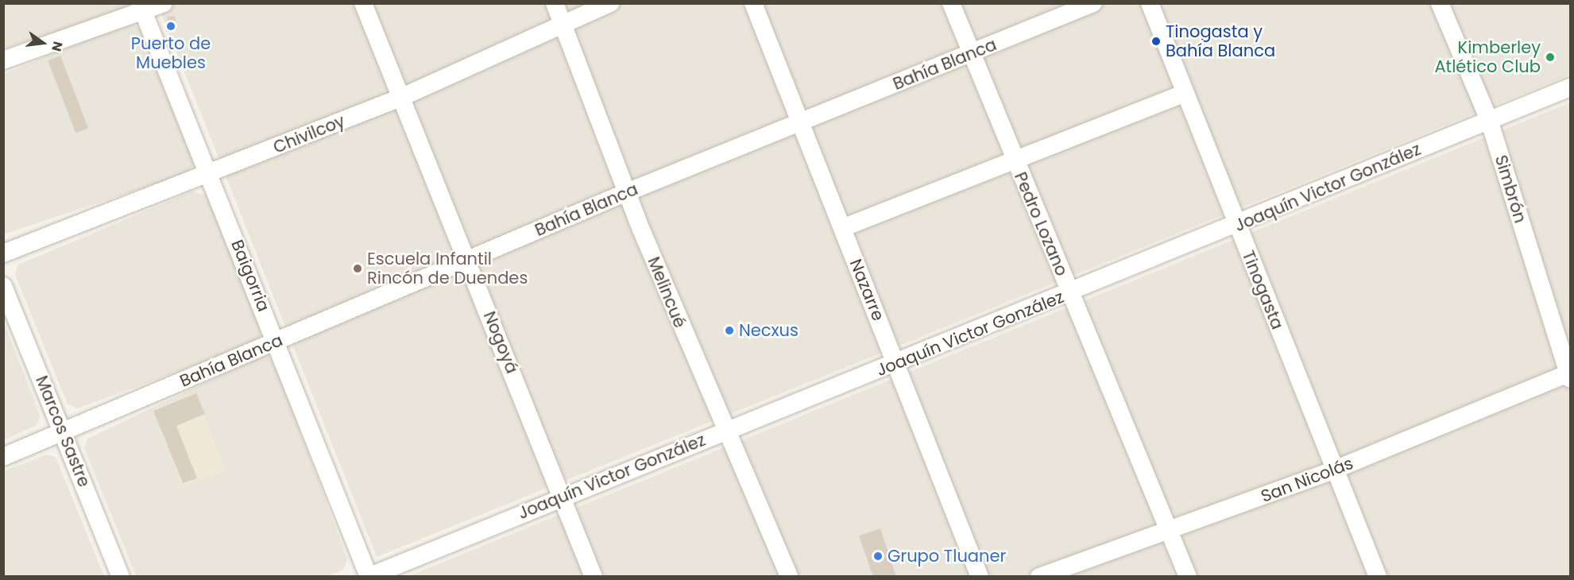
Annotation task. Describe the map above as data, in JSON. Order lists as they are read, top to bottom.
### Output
{
  "streets": {
    "street": [
      "Bahía Blanca",
      "Chivilcoy",
      "Joaquín Victor González",
      "Simbrón",
      "Pedro Lozano",
      "Baigorria",
      "Nazarre",
      "Tinogasta",
      "Melincué",
      "Nogoyá",
      "Marcos Sastre",
      "San Nicolás"
    ]
  },
  "crossings": [
    ["Bahía Blanca", "Pedro Lozano"],
    ["Bahía Blanca", "Baigorria"],
    ["Bahía Blanca", "Nazarre"],
    ["Bahía Blanca", "Melincué"],
    ["Bahía Blanca", "Nogoyá"],
    ["Bahía Blanca", "Marcos Sastre"],
    ["Chivilcoy", "Baigorria"],
    ["Chivilcoy", "Melincué"],
    ["Chivilcoy", "Nogoyá"],
    ["Joaquín Victor González", "Simbrón"],
    ["Joaquín Victor González", "Pedro Lozano"],
    ["Joaquín Victor González", "Baigorria"],
    ["Joaquín Victor González", "Nazarre"],
    ["Joaquín Victor González", "Tinogasta"],
    ["Joaquín Victor González", "Melincué"],
    ["Joaquín Victor González", "Nogoyá"],
    ["Simbrón", "San Nicolás"],
    ["Pedro Lozano", "San Nicolás"],
    ["Tinogasta", "San Nicolás"]
  ],
  "places": [
    "Puerto de Muebles",
    "Tinogasta y Bahía Blanca",
    "Kimberley Atlético Club",
    "Escuela Infantil Rincón de Duendes",
    "Necxus",
    "Grupo Tluaner"
  ],
  "north": "right"
}
